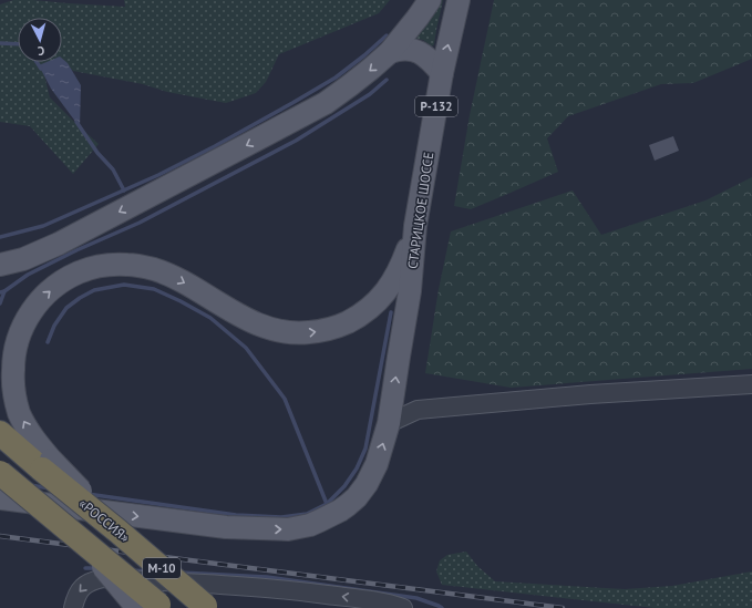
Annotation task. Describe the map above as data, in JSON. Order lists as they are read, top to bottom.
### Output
{
  "streets": {
    "highway": ["«РОССИЯ»", "М-10"],
    "main road": ["Р-132", "СТАРИЦКОЕ ШОССЕ"]
  },
  "north": "bottom"
}
